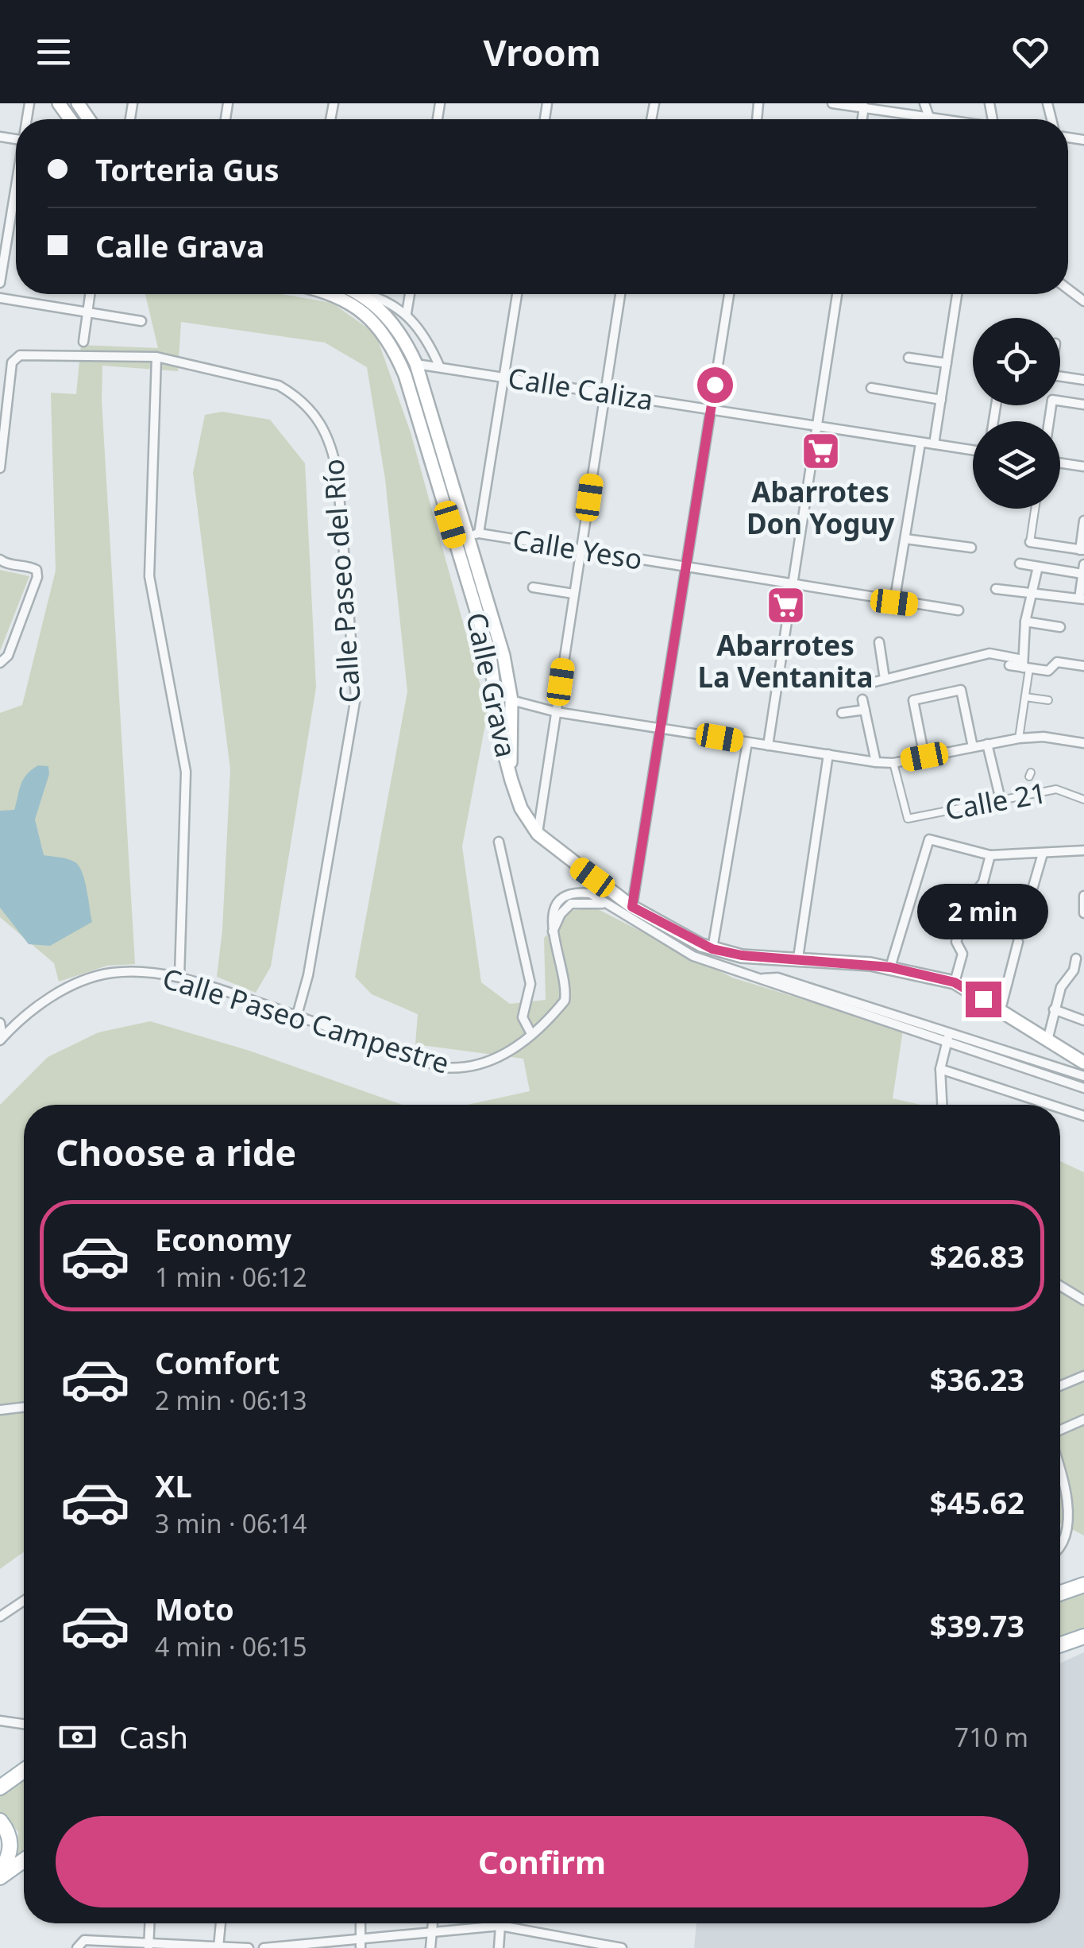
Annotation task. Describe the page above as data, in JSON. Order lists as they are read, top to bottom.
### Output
{
  "streets": {
    "main road": ["Calle Grava"],
    "street": [
      "Calle Caliza",
      "Calle Yeso",
      "Calle Paseo del Río",
      "Calle 21",
      "Calle Paseo Campestre"
    ]
  },
  "crossings": [
    ["Calle Caliza", "Calle Grava"],
    ["Calle Yeso", "Calle Grava"],
    ["Calle Paseo del Río", "Calle Paseo Campestre"],
    ["Calle Grava", "Calle Paseo Campestre"]
  ],
  "places": {
    "supermarket": ["Abarrotes Don Yoguy", "Abarrotes La Ventanita"]
  },
  "page": {
    "header": "Vroom",
    "banner": ["Torteria Gus", "Calle Grava"],
    "bubble": "2 min",
    "heading": "Choose a ride",
    "list": [
      {
        "name": "Economy",
        "note": "1 min · 06:12",
        "value": "$26.83"
      },
      {
        "name": "Comfort",
        "note": "2 min · 06:13",
        "value": "$36.23"
      },
      {
        "name": "XL",
        "note": "3 min · 06:14",
        "value": "$45.62"
      },
      {
        "name": "Moto",
        "note": "4 min · 06:15",
        "value": "$39.73"
      }
    ],
    "pay": ["Cash", "710 m"],
    "buttons": "Confirm"
  }
}
